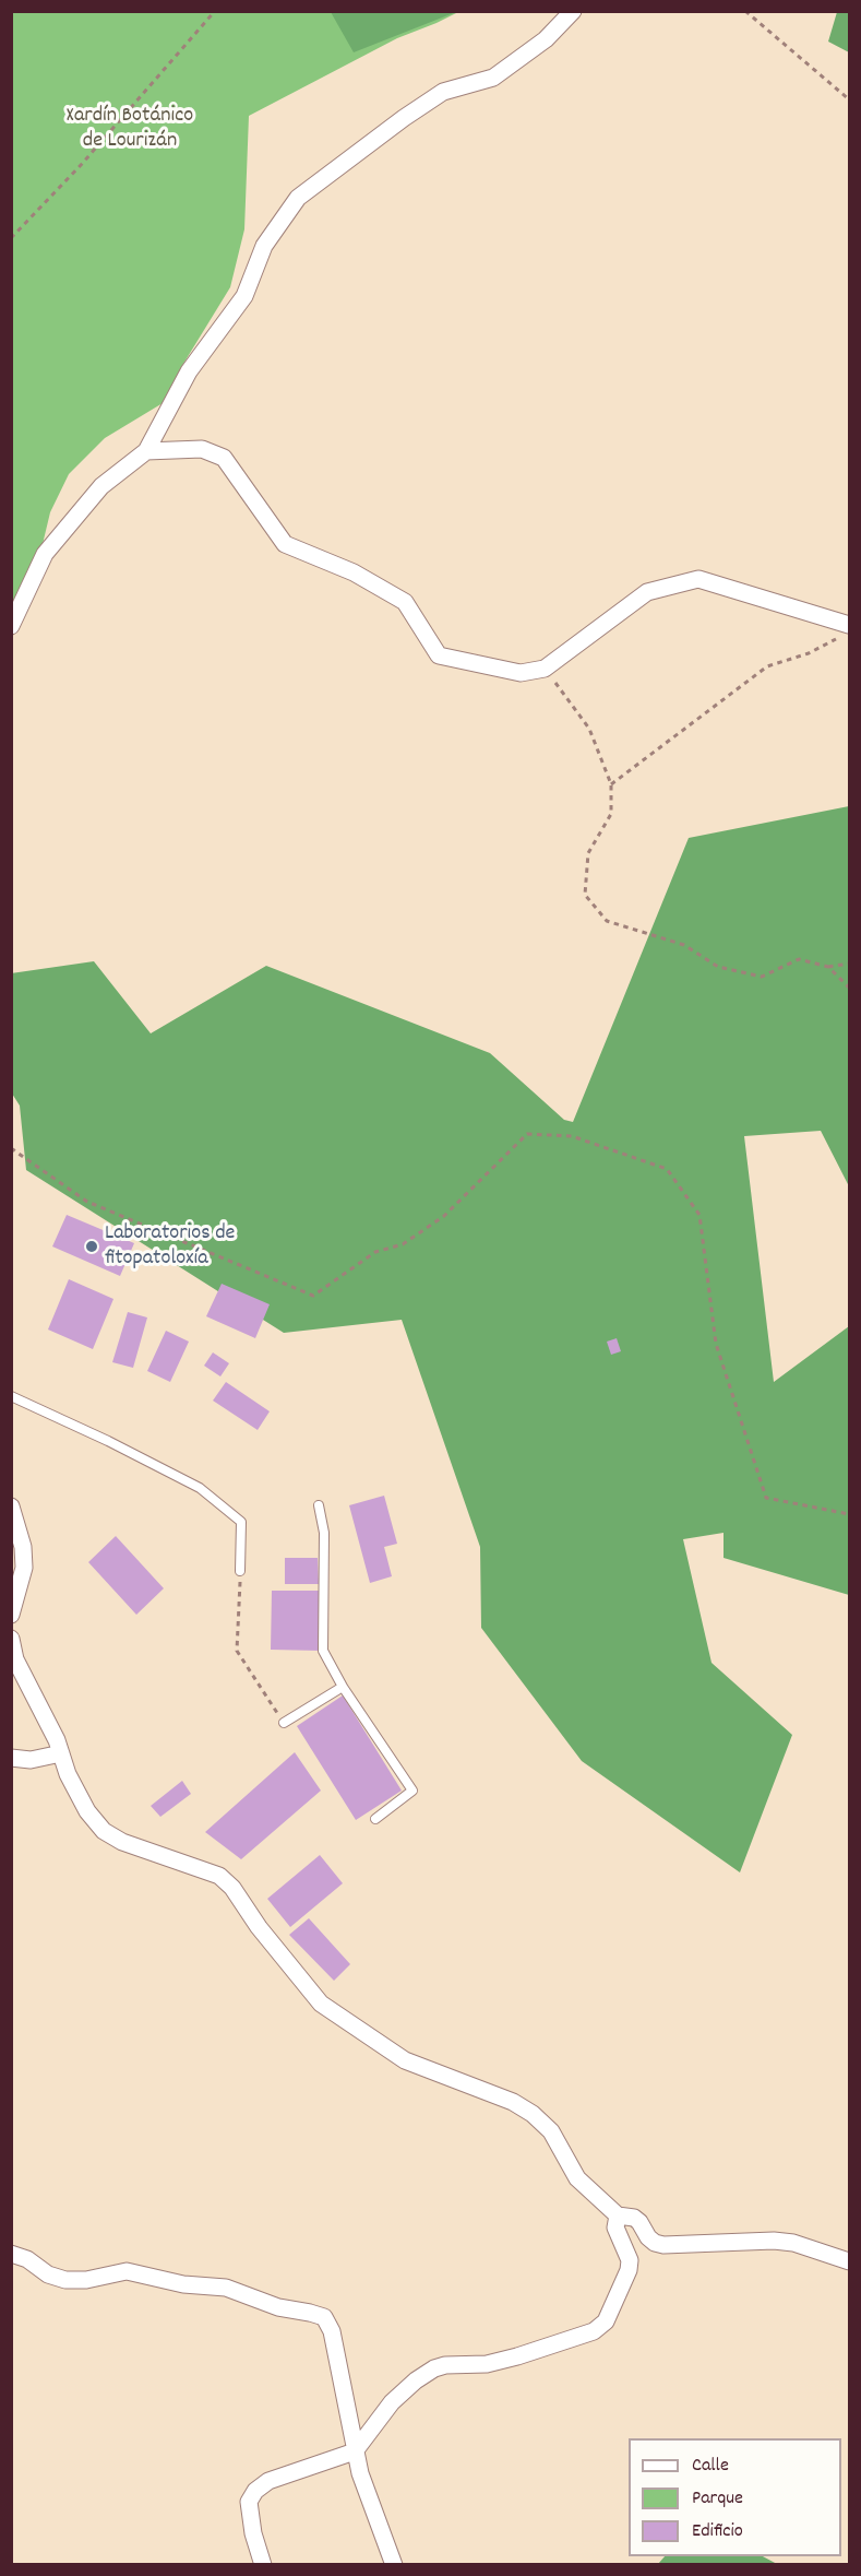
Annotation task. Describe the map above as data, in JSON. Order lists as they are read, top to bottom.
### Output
{
  "parks": ["Xardín Botánico de Lourizán"],
  "places": ["Laboratorios de fitopatoloxía"],
  "legend": ["Calle", "Parque", "Edificio"]
}
